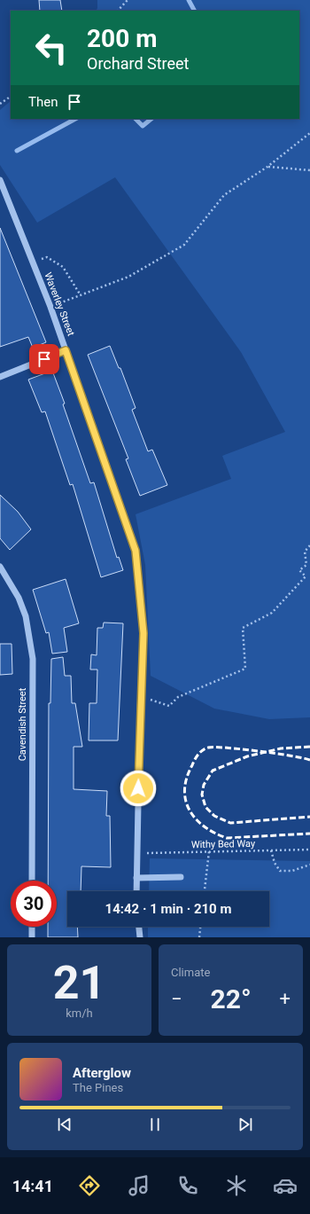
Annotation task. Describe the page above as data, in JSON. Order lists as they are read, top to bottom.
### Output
{
  "streets": {
    "street": ["Waverley Street", "Cavendish Street"],
    "path": ["Withy Bed Way"]
  },
  "crossings": [
    ["Waverley Street", "Withy Bed Way"]
  ],
  "page": {
    "turn": ["200 m", "Orchard Street"],
    "then": "Then",
    "limit": "30",
    "trip": "14:42 · 1 min · 210 m",
    "tile": [
      ["21", "km/h"],
      "Climate"
    ],
    "heat": ["−", "22°", "+"],
    "song": ["Afterglow", "The Pines"],
    "tabs": "14:41"
  }
}
